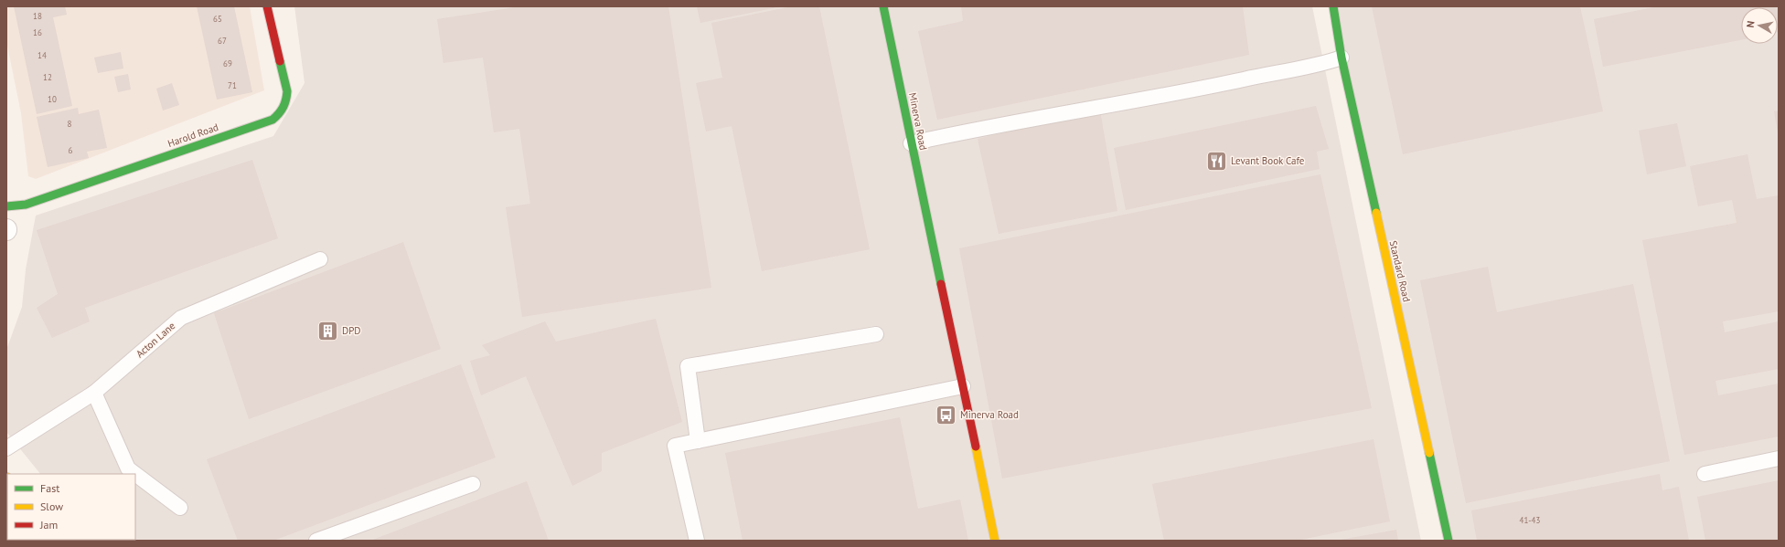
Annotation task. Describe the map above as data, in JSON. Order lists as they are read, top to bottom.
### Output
{
  "streets": {
    "street": ["Minerva Road", "Harold Road", "Standard Road"],
    "lane": ["Acton Lane"]
  },
  "places": {
    "restaurant": ["Levant Book Cafe"],
    "building": ["DPD"],
    "bus stop": ["Minerva Road"]
  },
  "house_numbers": [
    "18",
    "65",
    "16",
    "67",
    "14",
    "69",
    "12",
    "71",
    "10",
    "8",
    "6",
    "41-43"
  ],
  "legend": ["Fast", "Slow", "Jam"],
  "north": "left"
}
